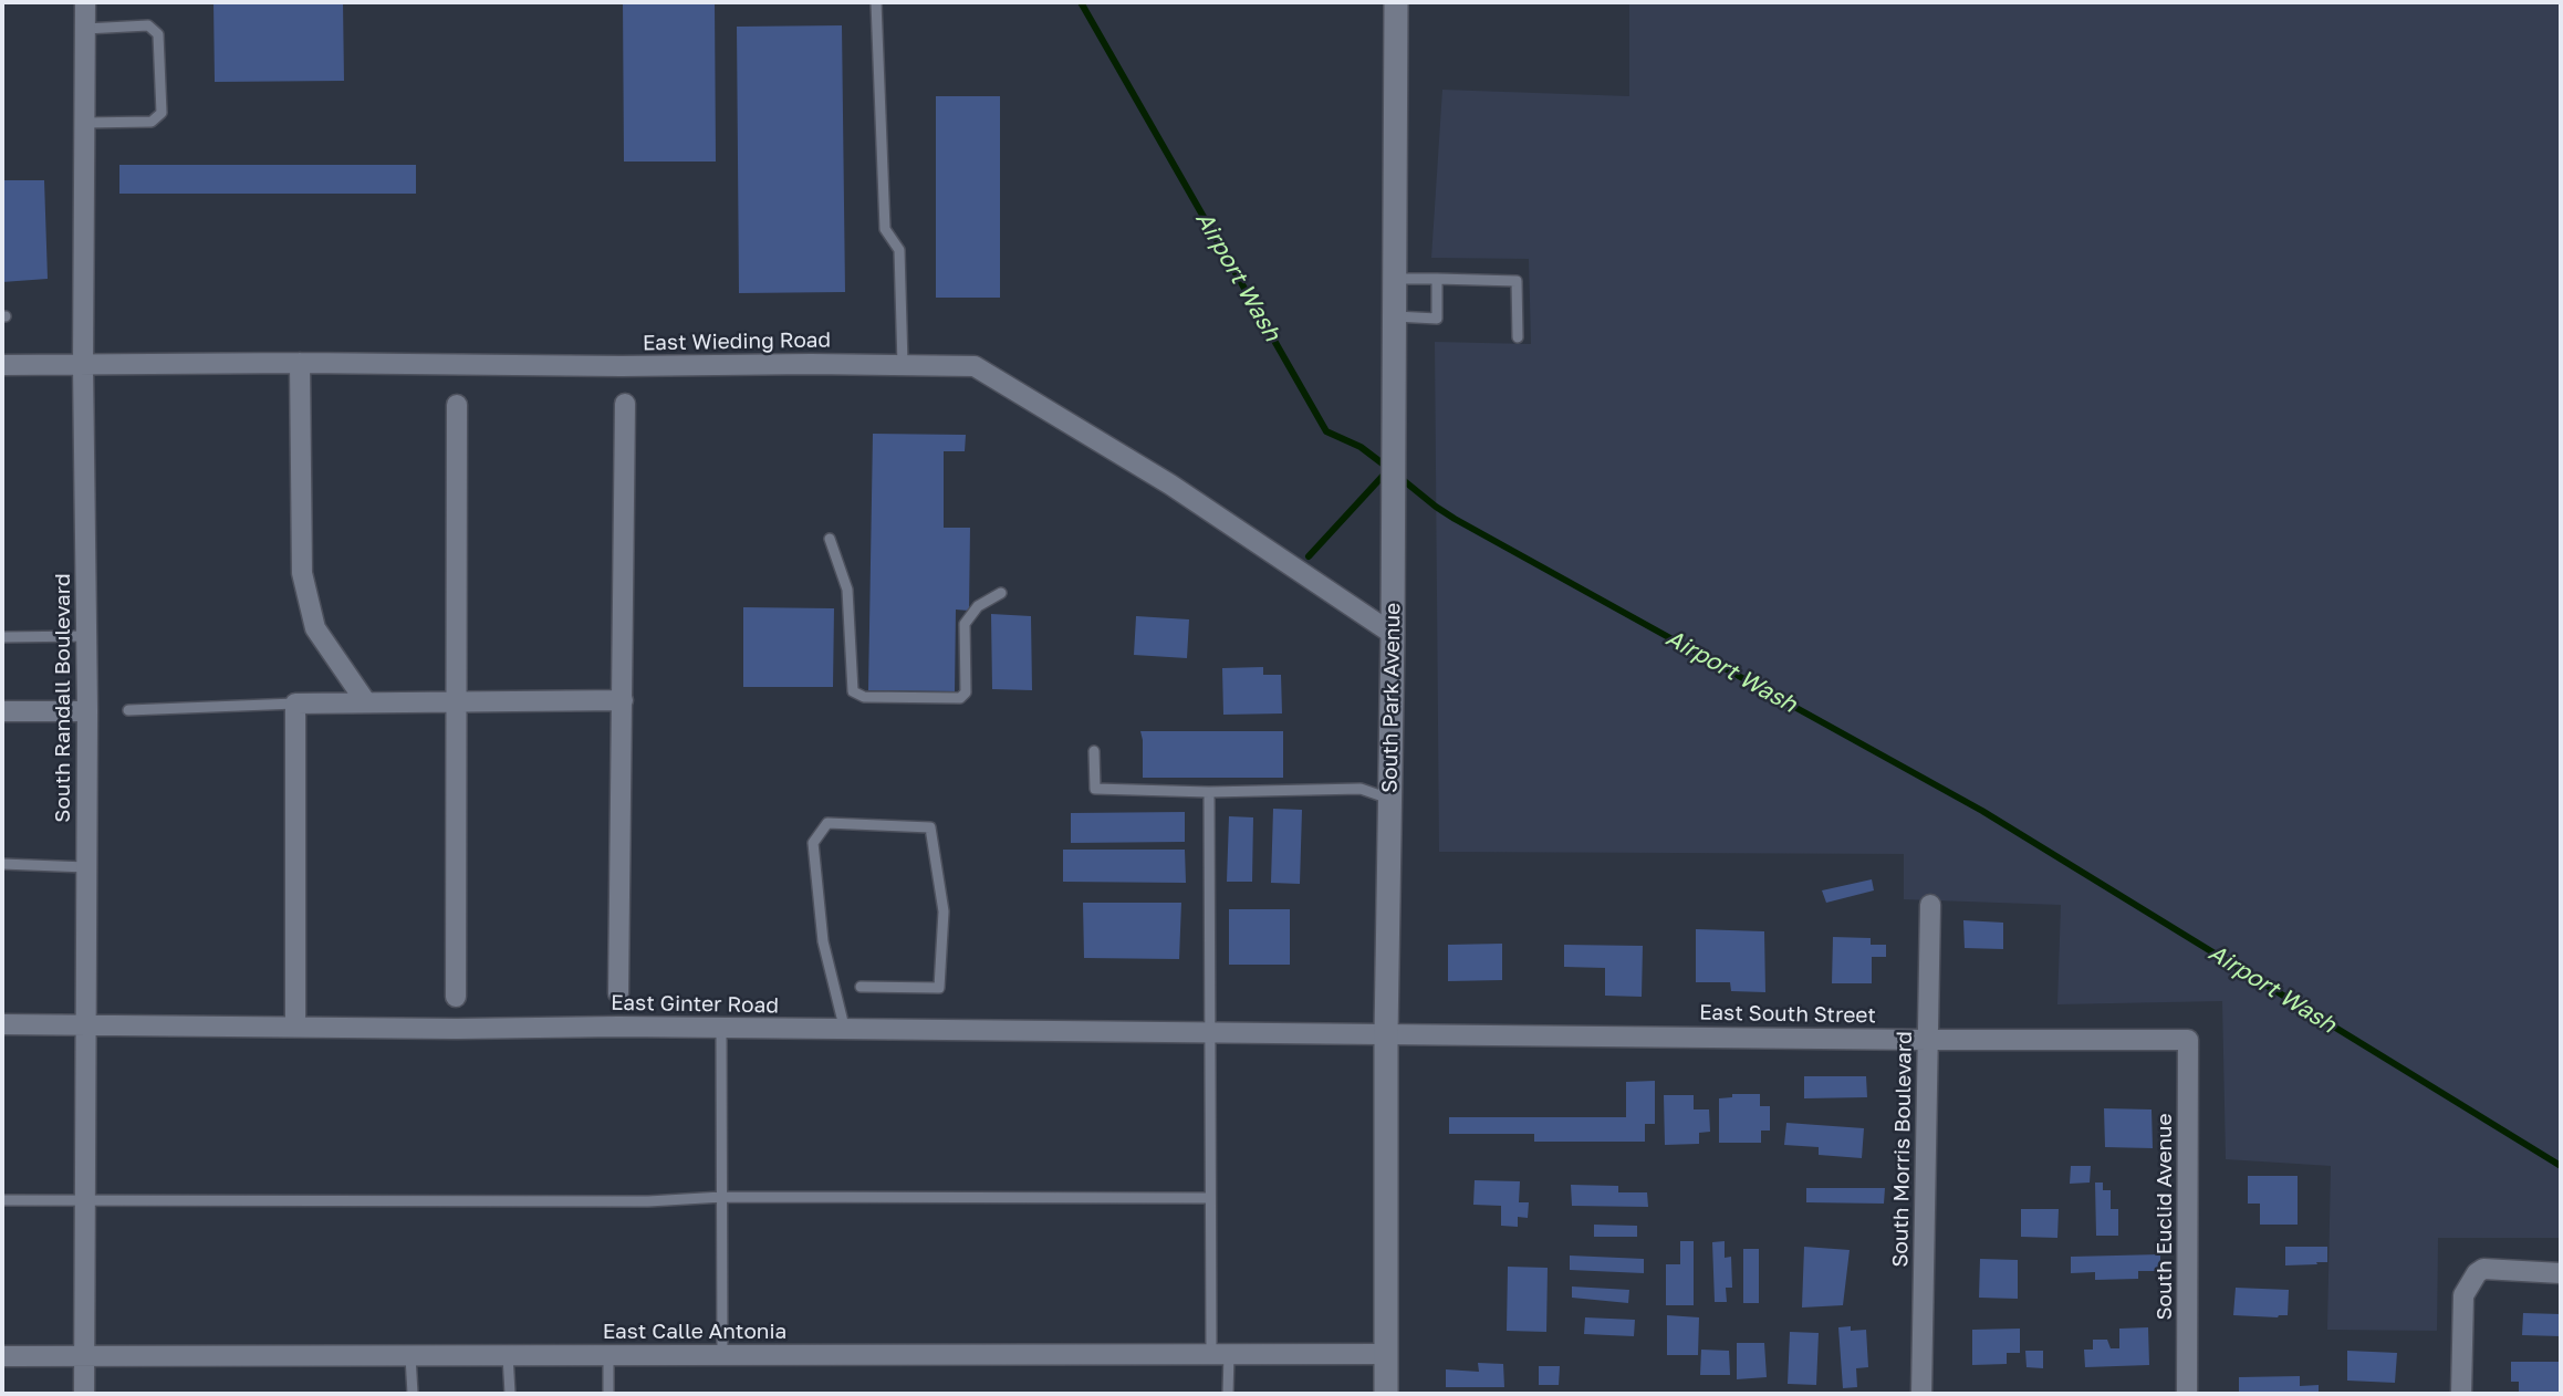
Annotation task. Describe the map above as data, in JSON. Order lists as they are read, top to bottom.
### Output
{
  "streets": {
    "main road": ["South Park Avenue"],
    "street": [
      "East Wieding Road",
      "South Randall Boulevard",
      "East Ginter Road",
      "East South Street",
      "South Morris Boulevard",
      "South Euclid Avenue",
      "East Calle Antonia"
    ]
  },
  "crossings": [
    ["East Wieding Road", "South Randall Boulevard"],
    ["East Wieding Road", "South Park Avenue"],
    ["South Randall Boulevard", "East Ginter Road"],
    ["South Randall Boulevard", "East Calle Antonia"],
    ["South Park Avenue", "East Ginter Road"],
    ["South Park Avenue", "East South Street"],
    ["South Park Avenue", "East Calle Antonia"],
    ["East Ginter Road", "East South Street"],
    ["East South Street", "South Morris Boulevard"],
    ["East South Street", "South Euclid Avenue"]
  ],
  "water": ["Airport Wash"]
}
